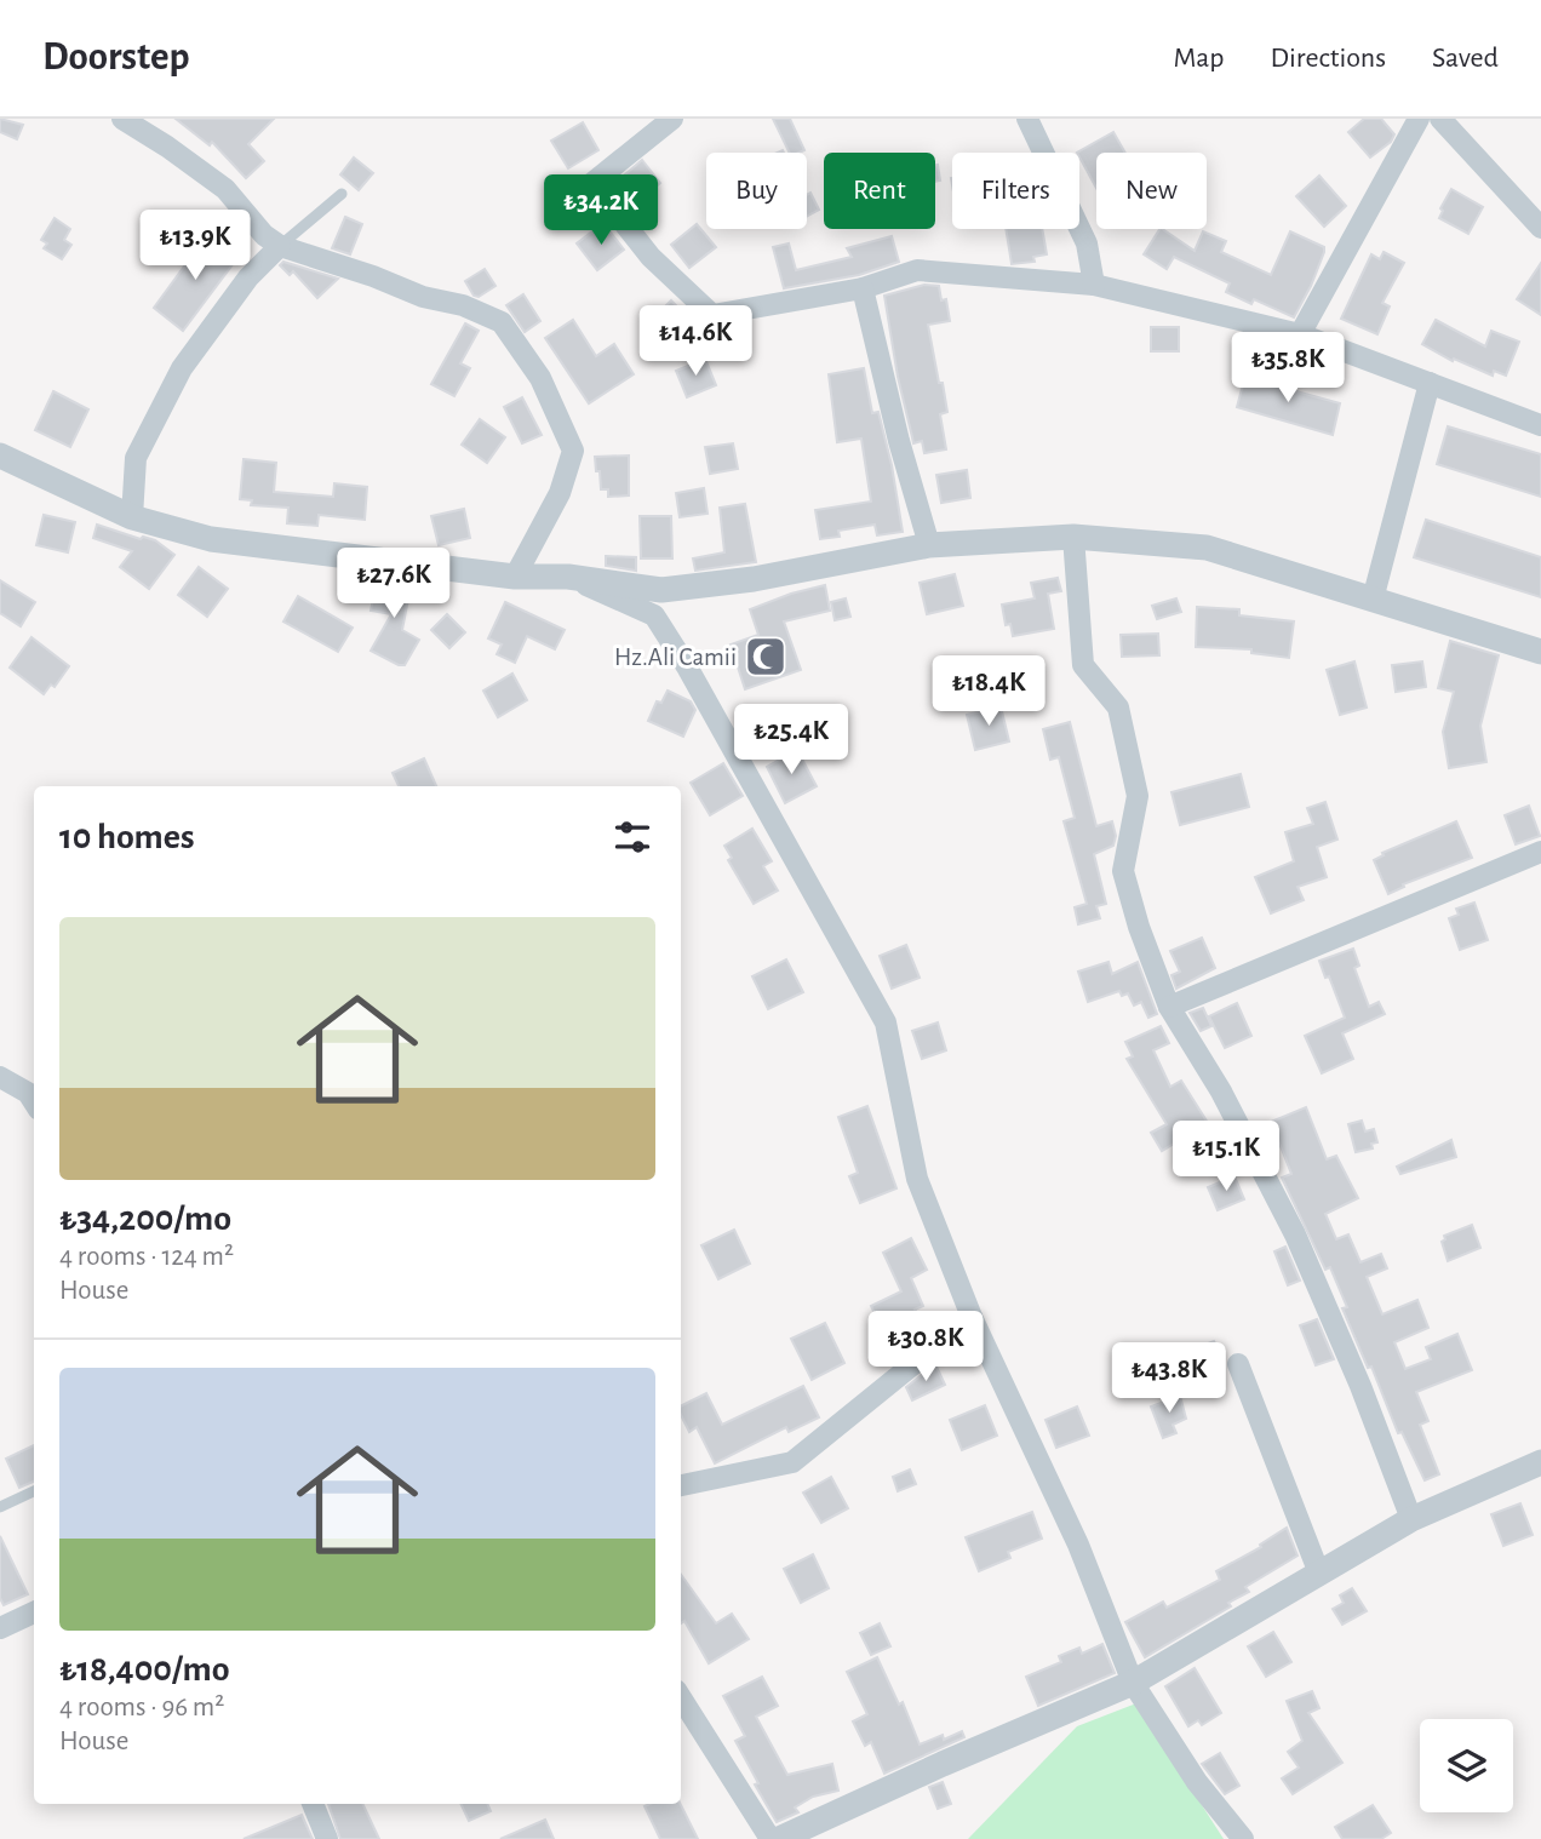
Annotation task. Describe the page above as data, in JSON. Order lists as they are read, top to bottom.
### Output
{
  "places": {
    "mosque": ["Hz.Ali Camii"]
  },
  "page": {
    "header": "Doorstep",
    "nav": ["Map", "Directions", "Saved"],
    "chip": [
      "Buy",
      "Rent",
      "Filters",
      "New"
    ],
    "price": [
      "₺34.2K",
      "₺13.9K",
      "₺14.6K",
      "₺35.8K",
      "₺27.6K",
      "₺18.4K",
      "₺25.4K",
      "₺15.1K",
      "₺30.8K",
      "₺43.8K"
    ],
    "heading": "10 homes",
    "list": [
      {
        "name": "₺34,200/mo",
        "note": "4 rooms · 124 m² · House"
      },
      {
        "name": "₺18,400/mo",
        "note": "4 rooms · 96 m² · House"
      }
    ]
  }
}
